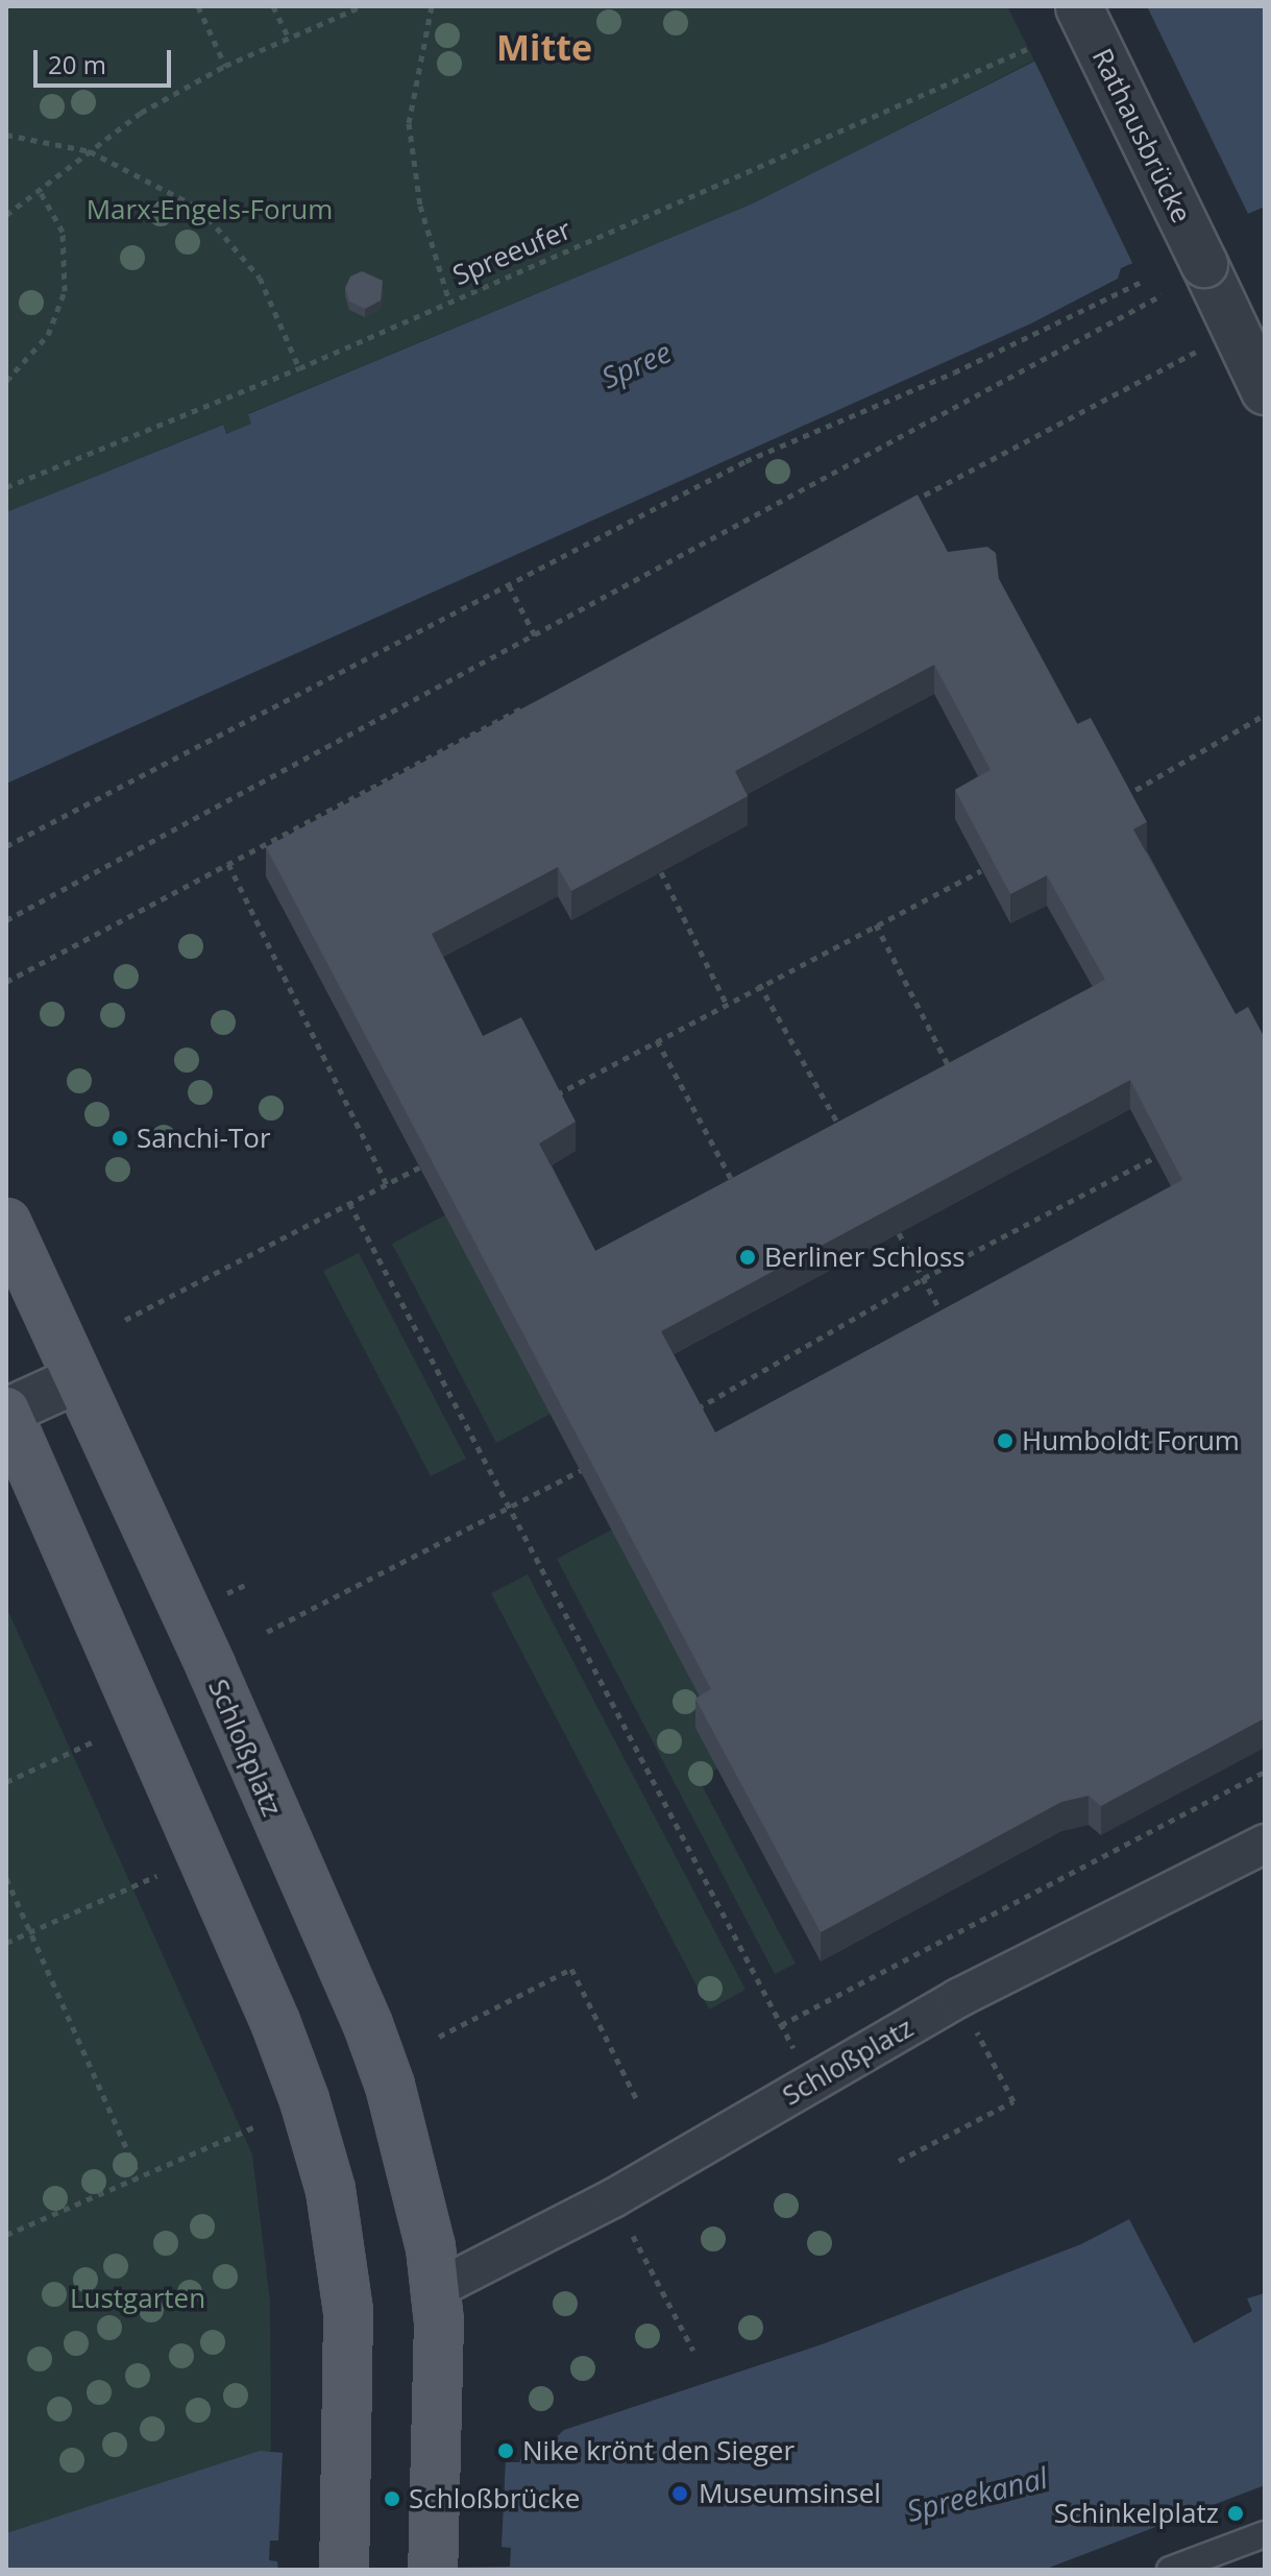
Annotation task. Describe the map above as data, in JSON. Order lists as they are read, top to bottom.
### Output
{
  "streets": {
    "main road": ["Schloßplatz"],
    "street": ["Rathausbrücke"],
    "path": ["Spreeufer"]
  },
  "districts": ["Mitte"],
  "water": ["Spree", "Spreekanal"],
  "parks": ["Marx-Engels-Forum", "Lustgarten"],
  "places": [
    "Sanchi-Tor",
    "Berliner Schloss",
    "Humboldt Forum",
    "Nike krönt den Sieger",
    "Museumsinsel",
    "Schloßbrücke",
    "Schinkelplatz"
  ],
  "scale_bar": "20 m"
}
